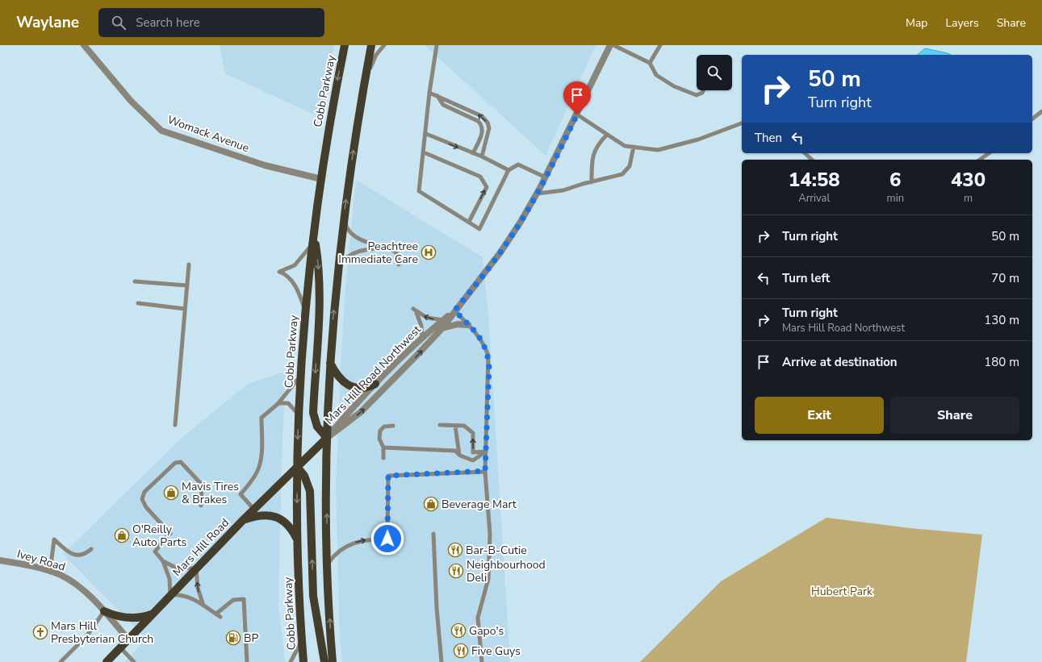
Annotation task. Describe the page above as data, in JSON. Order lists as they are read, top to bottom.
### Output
{
  "streets": {
    "main road": ["Cobb Parkway", "Mars Hill Road"],
    "street": ["Womack Avenue", "Mars Hill Road Northwest", "Ivey Road"]
  },
  "crossings": [
    ["Cobb Parkway", "Womack Avenue"],
    ["Cobb Parkway", "Mars Hill Road"],
    ["Mars Hill Road Northwest", "Mars Hill Road"],
    ["Mars Hill Road", "Ivey Road"]
  ],
  "parks": ["Hubert Park"],
  "places": {
    "hospital": ["Peachtree Immediate Care"],
    "shop": ["Mavis Tires & Brakes", "Beverage Mart", "O'Reilly Auto Parts"],
    "restaurant": [
      "Bar-B-Cutie",
      "Neighbourhood Deli",
      "Gapo's",
      "Five Guys"
    ],
    "church": ["Mars Hill Presbyterian Church"],
    "fuel station": ["BP"]
  },
  "page": {
    "header": "Waylane",
    "search": "Search here",
    "nav": ["Map", "Layers", "Share"],
    "turn": ["50 m", "Turn right"],
    "then": "Then",
    "eta": [
      "14:58",
      "Arrival",
      "6",
      "min",
      "430",
      "m"
    ],
    "list": [
      {
        "name": "Turn right",
        "value": "50 m"
      },
      {
        "name": "Turn left",
        "value": "70 m"
      },
      {
        "name": "Turn right",
        "note": "Mars Hill Road Northwest",
        "value": "130 m"
      },
      {
        "name": "Arrive at destination",
        "value": "180 m"
      }
    ],
    "buttons": ["Exit", "Share"]
  }
}
